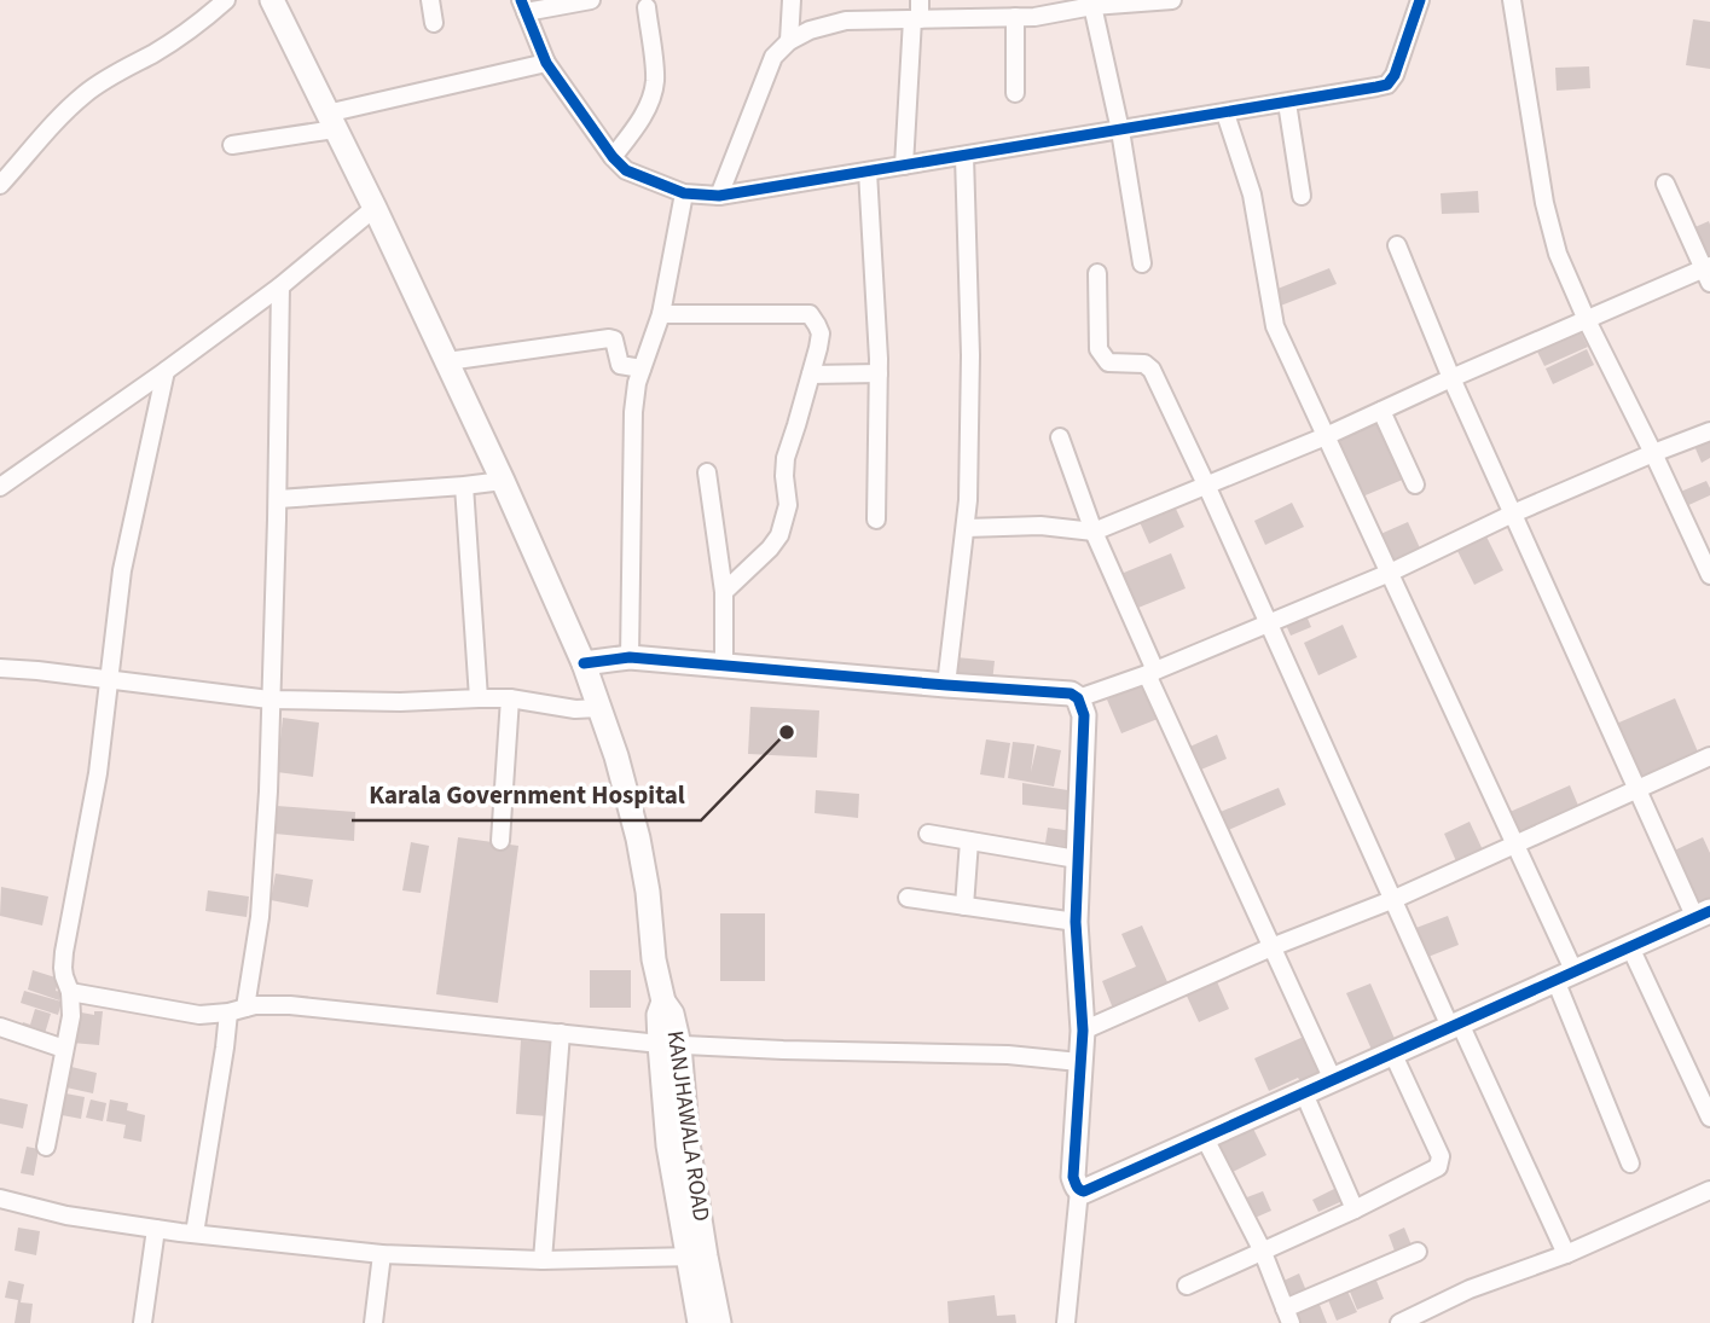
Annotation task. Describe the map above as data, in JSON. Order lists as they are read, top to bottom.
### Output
{
  "streets": {
    "street": ["KANJHAWALA ROAD"]
  },
  "places": ["Karala Government Hospital"]
}
